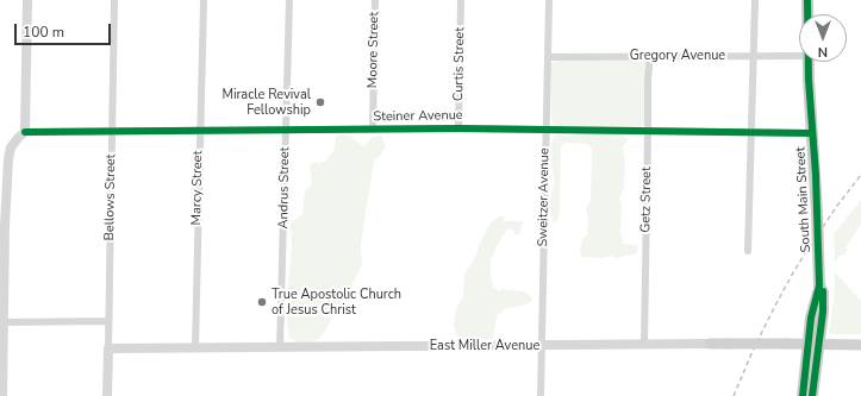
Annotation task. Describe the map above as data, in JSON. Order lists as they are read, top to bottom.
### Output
{
  "streets": {
    "main road": ["South Main Street", "East Miller Avenue"],
    "street": [
      "Moore Street",
      "Gregory Avenue",
      "Curtis Street",
      "Steiner Avenue",
      "Marcy Street",
      "Andrus Street",
      "Bellows Street",
      "Sweitzer Avenue",
      "Getz Street"
    ]
  },
  "crossings": [
    ["Moore Street", "Steiner Avenue"],
    ["Gregory Avenue", "Sweitzer Avenue"],
    ["Gregory Avenue", "Getz Street"],
    ["Curtis Street", "Steiner Avenue"],
    ["Steiner Avenue", "Marcy Street"],
    ["Steiner Avenue", "Andrus Street"],
    ["Steiner Avenue", "Bellows Street"],
    ["Steiner Avenue", "Sweitzer Avenue"],
    ["Steiner Avenue", "Getz Street"],
    ["Steiner Avenue", "South Main Street"],
    ["Marcy Street", "East Miller Avenue"],
    ["Andrus Street", "East Miller Avenue"],
    ["Bellows Street", "East Miller Avenue"],
    ["Sweitzer Avenue", "East Miller Avenue"],
    ["Getz Street", "East Miller Avenue"],
    ["South Main Street", "East Miller Avenue"]
  ],
  "places": ["Miracle Revival Fellowship", "True Apostolic Church of Jesus Christ"],
  "scale_bar": "100 m",
  "north": "bottom"
}
